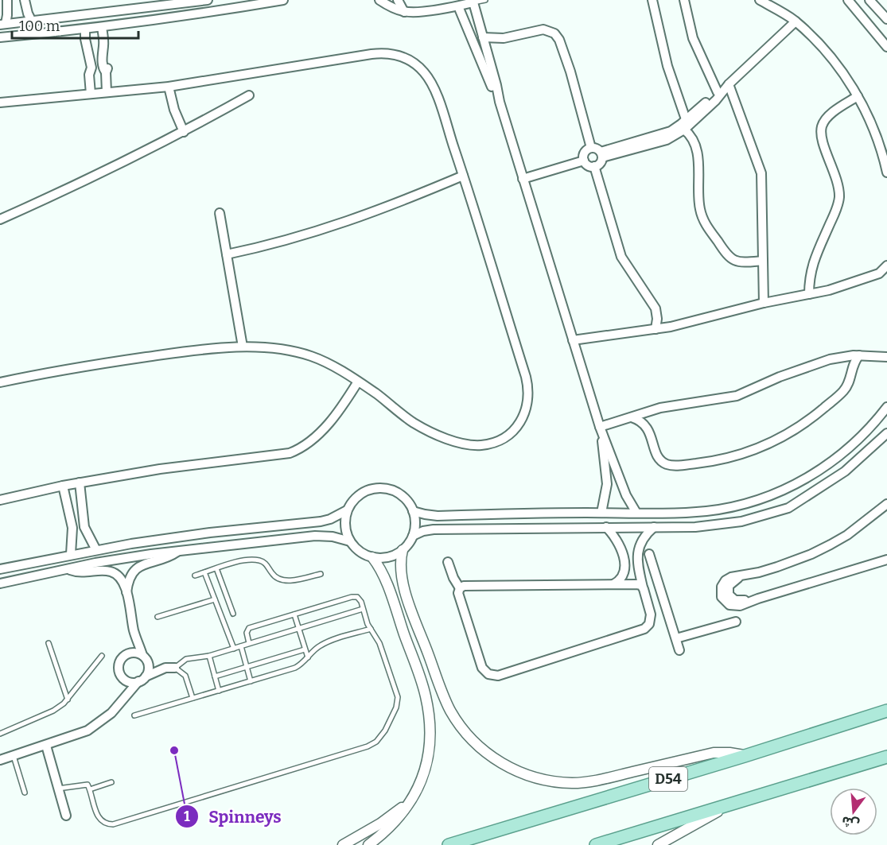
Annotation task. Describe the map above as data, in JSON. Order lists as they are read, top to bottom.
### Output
{
  "streets": {
    "main road": ["D54"]
  },
  "places": ["Spinneys"],
  "scale_bar": "100 m",
  "north": "bottom"
}
